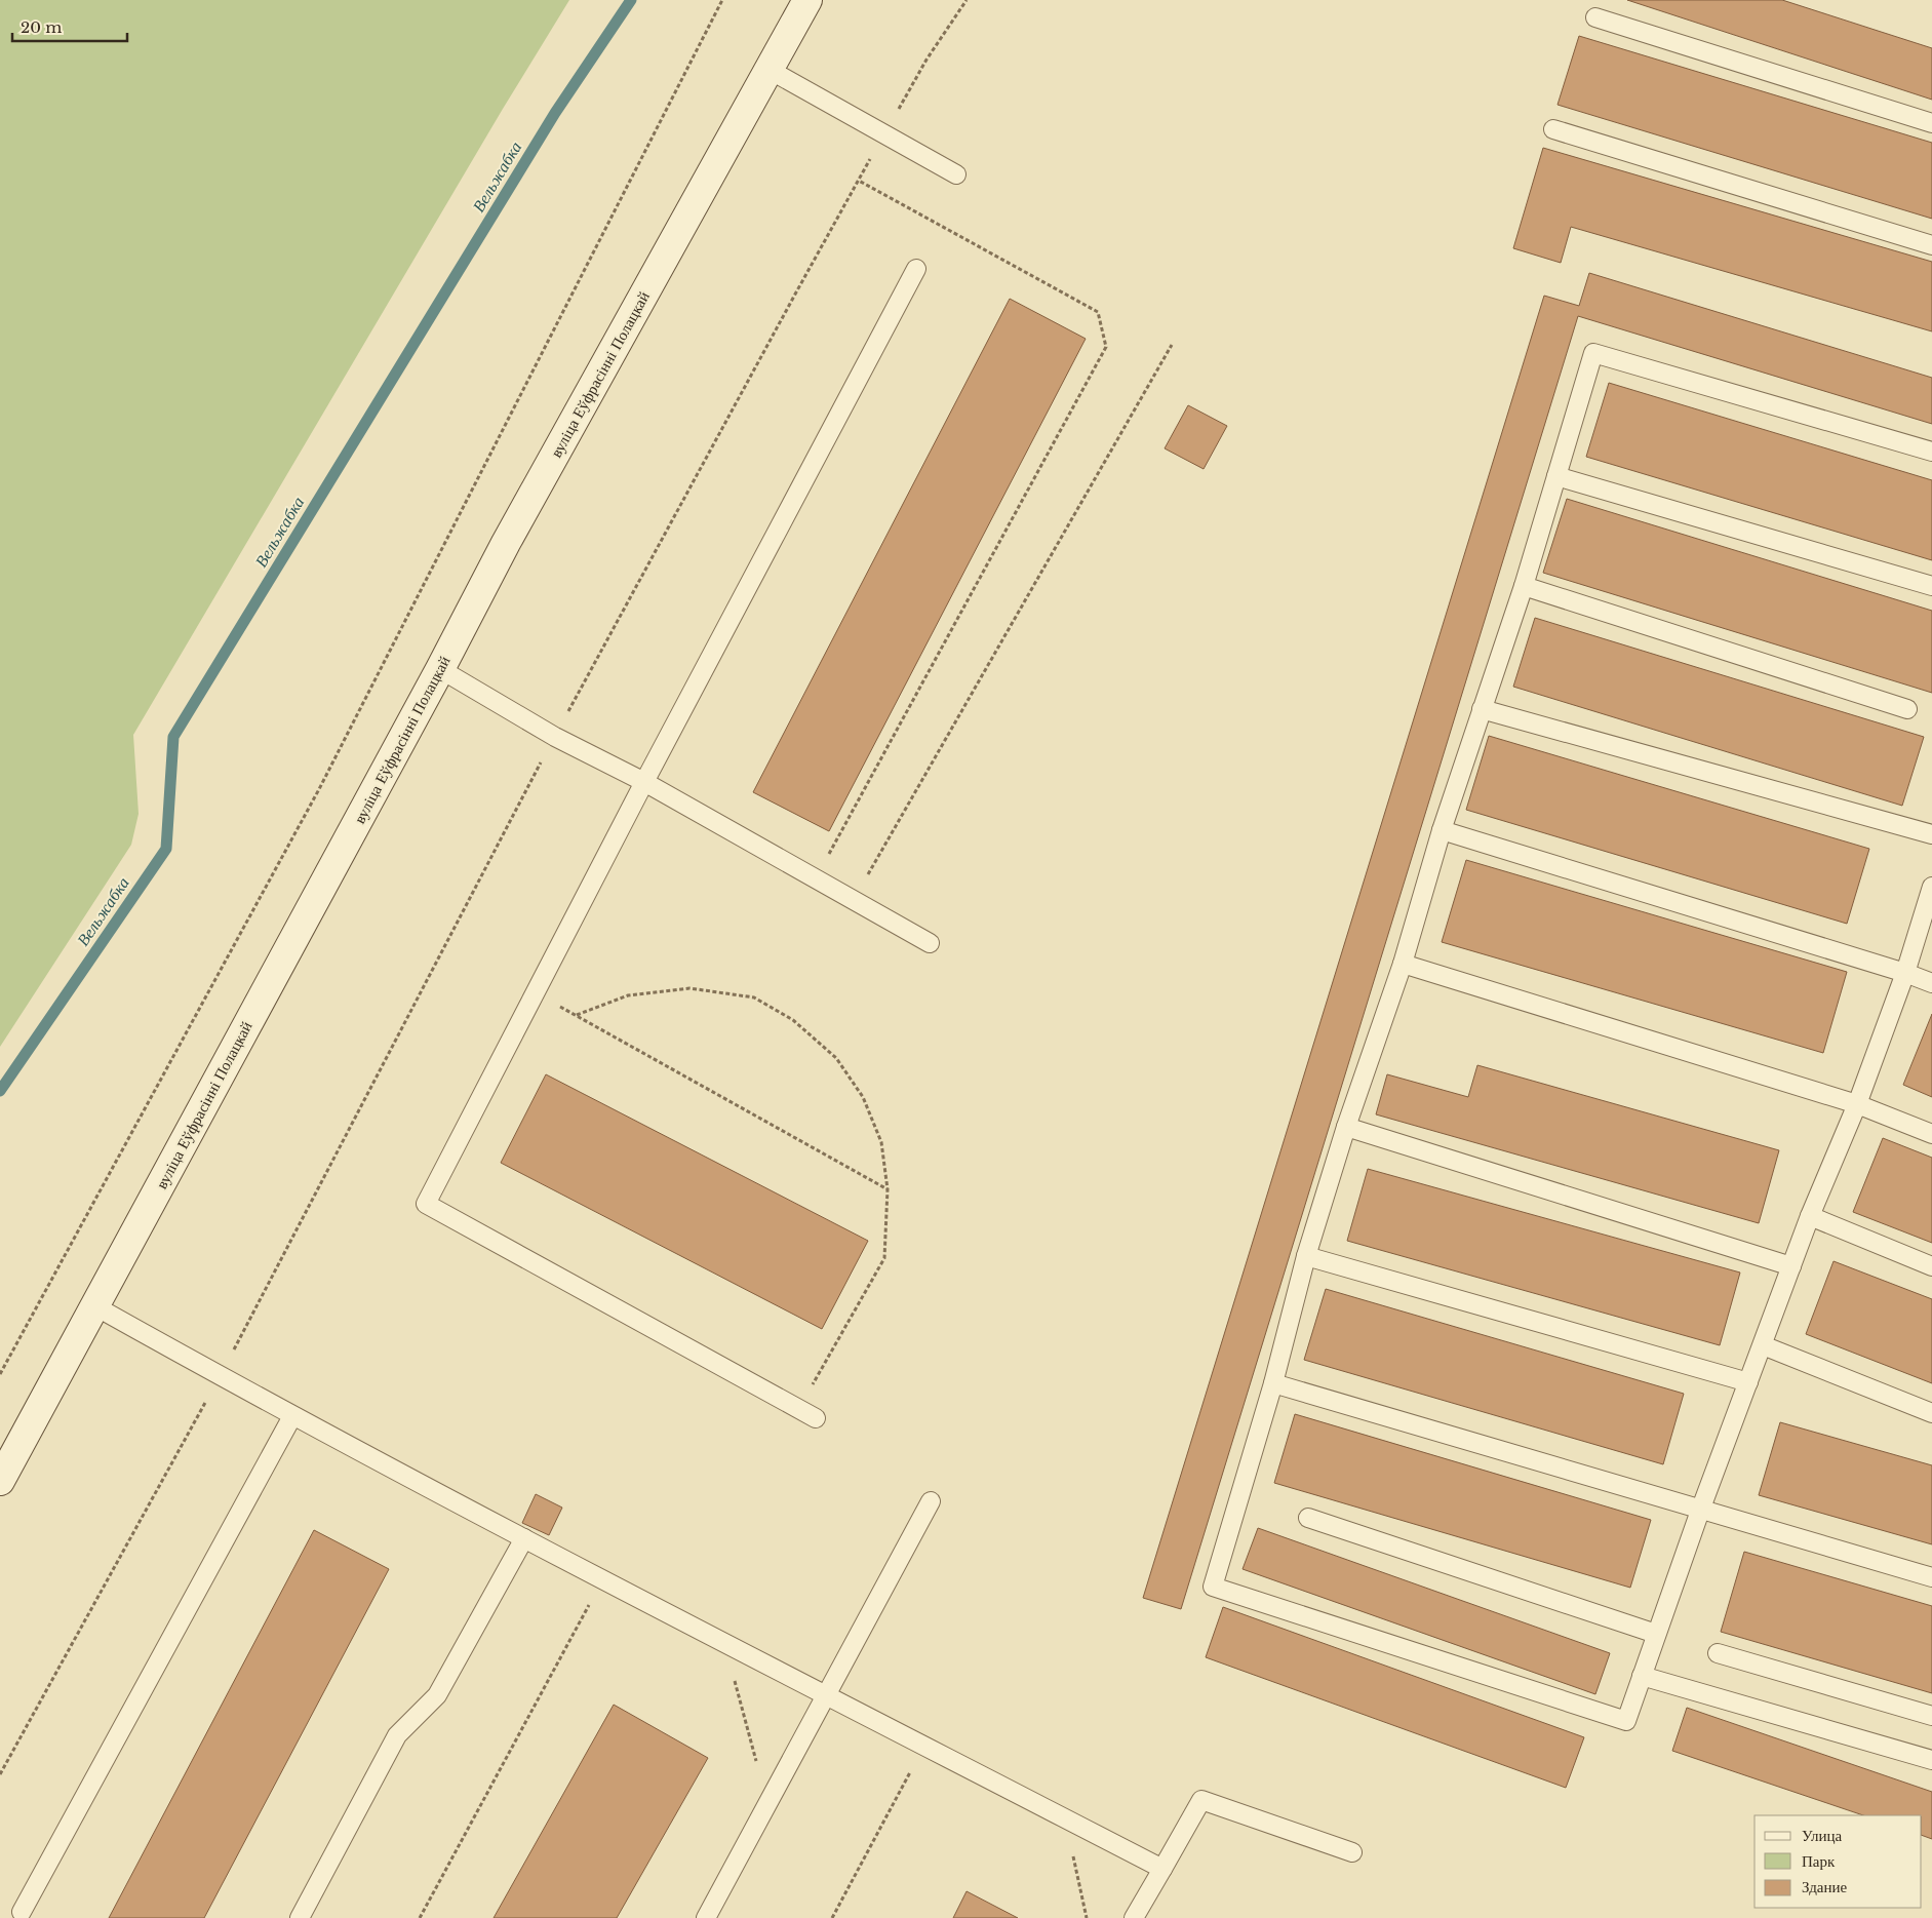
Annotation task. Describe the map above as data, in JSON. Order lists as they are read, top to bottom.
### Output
{
  "streets": {
    "street": ["вуліца Еўфрасінні Полацкай"]
  },
  "water": ["Вельжабка"],
  "legend": ["Улица", "Парк", "Здание"],
  "scale_bar": "20 m"
}
